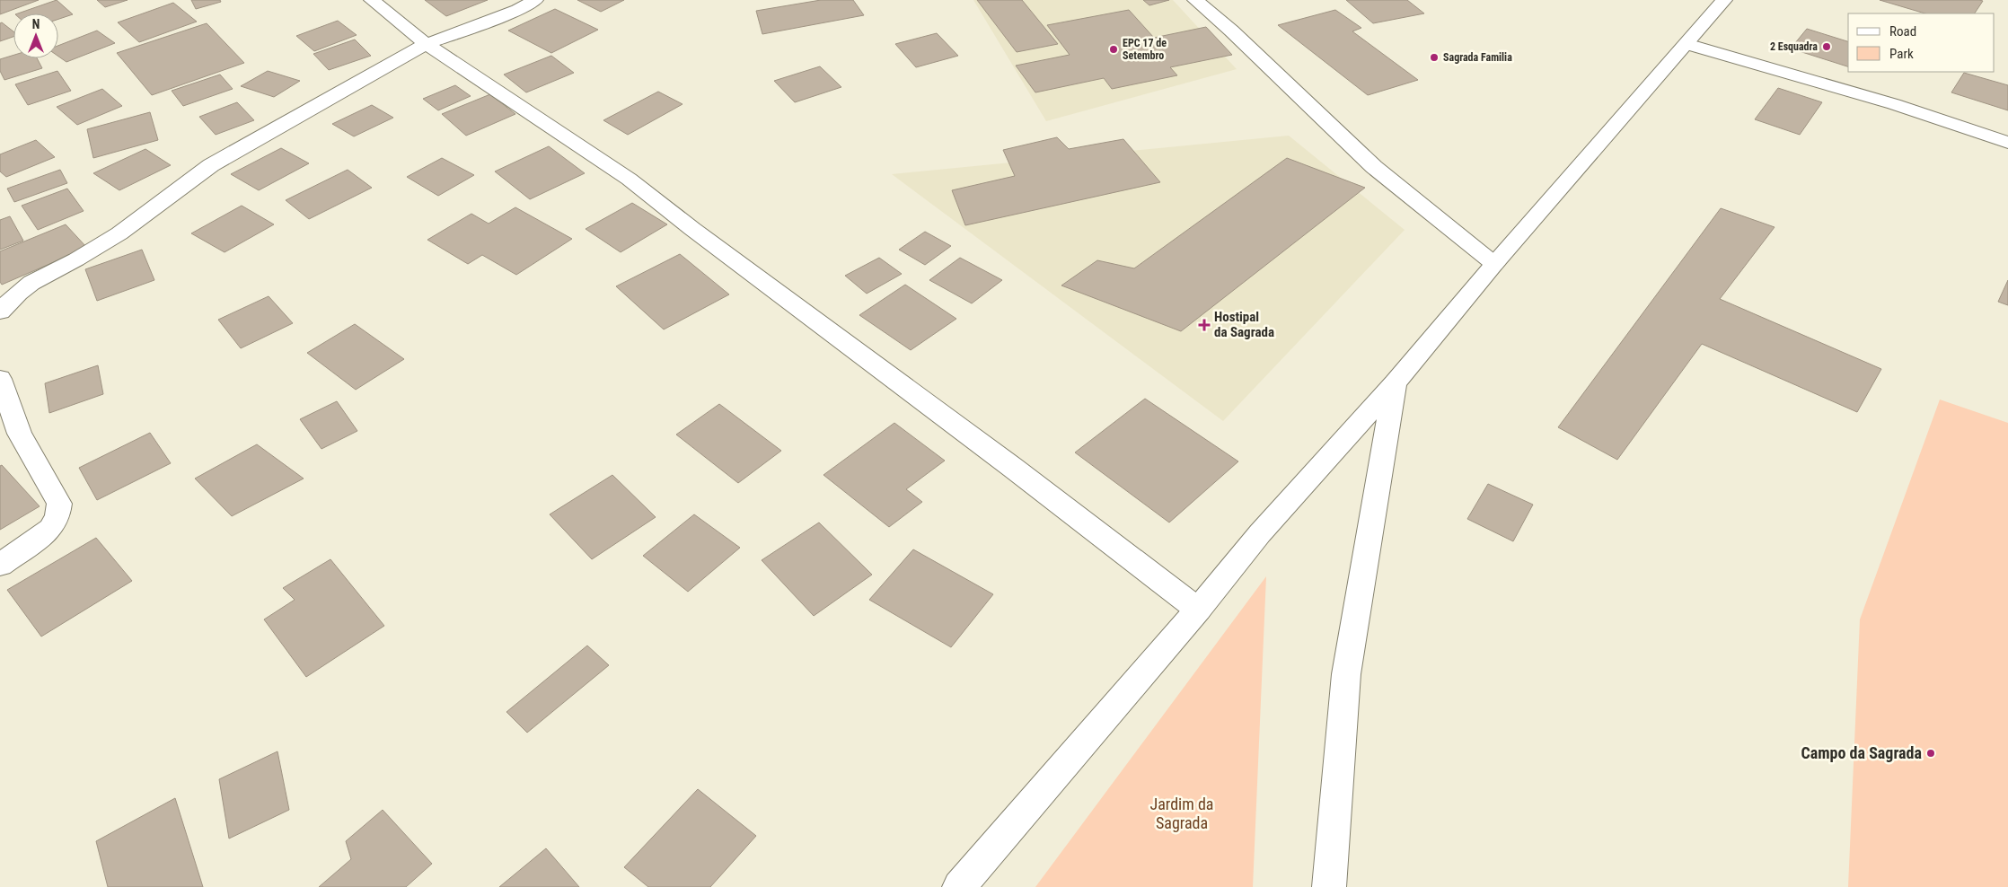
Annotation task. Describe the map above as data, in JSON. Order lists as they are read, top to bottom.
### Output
{
  "parks": ["Jardim da Sagrada"],
  "places": {
    "other": [
      "2 Esquadra",
      "EPC 17 de Setembro",
      "Sagrada Familia",
      "Campo da Sagrada"
    ],
    "health": ["Hostipal da Sagrada"]
  },
  "legend": ["Road", "Park"],
  "north": "top"
}
